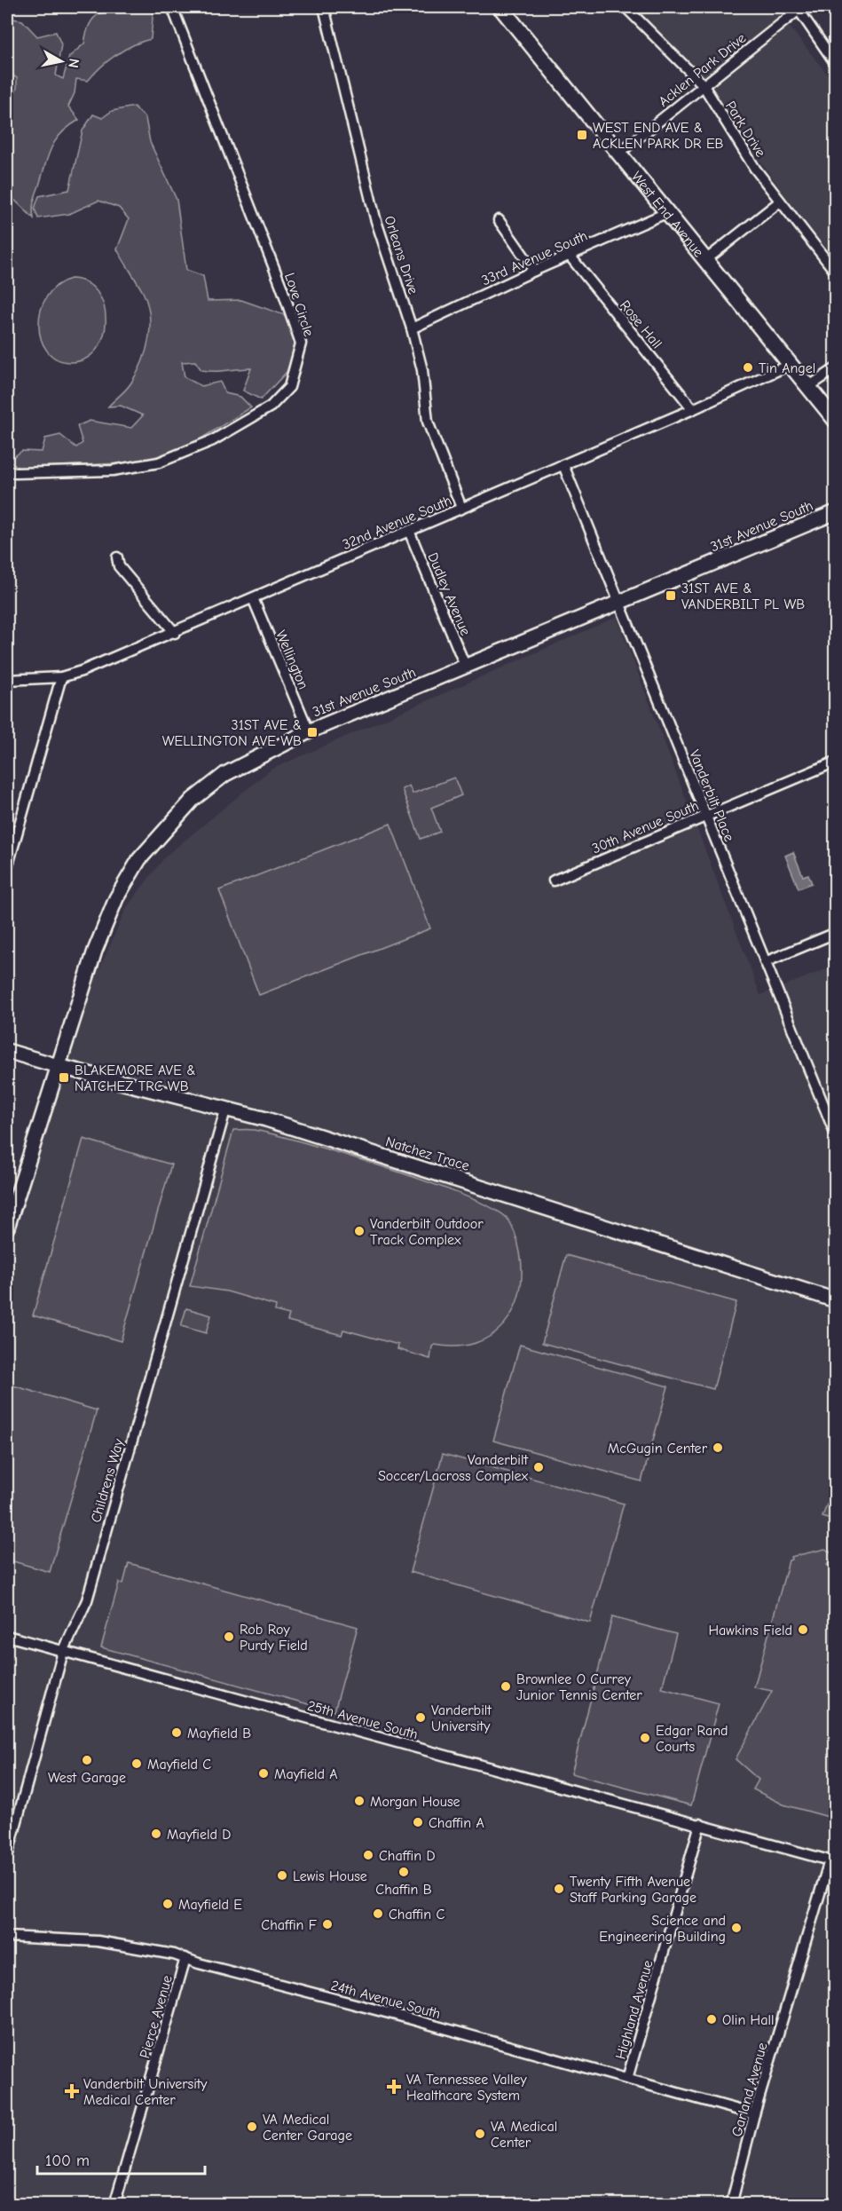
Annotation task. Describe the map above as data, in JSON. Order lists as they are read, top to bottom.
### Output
{
  "streets": {
    "main road": ["West End Avenue", "31st Avenue South", "Natchez Trace"],
    "street": [
      "Acklen Park Drive",
      "Park Drive",
      "Orleans Drive",
      "33rd Avenue South",
      "Love Circle",
      "Rose Hall",
      "32nd Avenue South",
      "Dudley Avenue",
      "Wellington",
      "Vanderbilt Place",
      "30th Avenue South",
      "Childrens Way",
      "25th Avenue South",
      "24th Avenue South",
      "Highland Avenue",
      "Pierce Avenue",
      "Garland Avenue"
    ]
  },
  "crossings": [
    ["Acklen Park Drive", "Park Drive"],
    ["Acklen Park Drive", "West End Avenue"],
    ["West End Avenue", "33rd Avenue South"],
    ["West End Avenue", "32nd Avenue South"],
    ["Orleans Drive", "33rd Avenue South"],
    ["Orleans Drive", "32nd Avenue South"],
    ["33rd Avenue South", "Rose Hall"],
    ["Rose Hall", "32nd Avenue South"],
    ["32nd Avenue South", "Dudley Avenue"],
    ["32nd Avenue South", "Wellington"],
    ["32nd Avenue South", "Vanderbilt Place"],
    ["31st Avenue South", "Dudley Avenue"],
    ["31st Avenue South", "Wellington"],
    ["31st Avenue South", "Vanderbilt Place"],
    ["31st Avenue South", "Natchez Trace"],
    ["Vanderbilt Place", "30th Avenue South"],
    ["Natchez Trace", "Childrens Way"],
    ["Childrens Way", "25th Avenue South"],
    ["25th Avenue South", "Highland Avenue"],
    ["25th Avenue South", "Garland Avenue"],
    ["24th Avenue South", "Highland Avenue"],
    ["24th Avenue South", "Pierce Avenue"],
    ["24th Avenue South", "Garland Avenue"]
  ],
  "places": {
    "transit": [
      "WEST END AVE & ACKLEN PARK DR EB",
      "31ST AVE & VANDERBILT PL WB",
      "31ST AVE & WELLINGTON AVE WB",
      "BLAKEMORE AVE & NATCHEZ TRC WB"
    ],
    "other": [
      "Tin Angel",
      "Vanderbilt Outdoor Track Complex",
      "McGugin Center",
      "Vanderbilt Soccer/Lacross Complex",
      "Hawkins Field",
      "Rob Roy Purdy Field",
      "Brownlee O Currey Junior Tennis Center",
      "Vanderbilt University",
      "Mayfield B",
      "Edgar Rand Courts",
      "West Garage",
      "Mayfield C",
      "Mayfield A",
      "Morgan House",
      "Chaffin A",
      "Mayfield D",
      "Chaffin D",
      "Chaffin B",
      "Lewis House",
      "Twenty Fifth Avenue Staff Parking Garage",
      "Mayfield E",
      "Chaffin C",
      "Chaffin F",
      "Science and Engineering Building",
      "Olin Hall",
      "VA Medical Center Garage",
      "VA Medical Center"
    ],
    "health": ["VA Tennessee Valley Healthcare System", "Vanderbilt University Medical Center"]
  },
  "scale_bar": "100 m",
  "north": "right"
}
